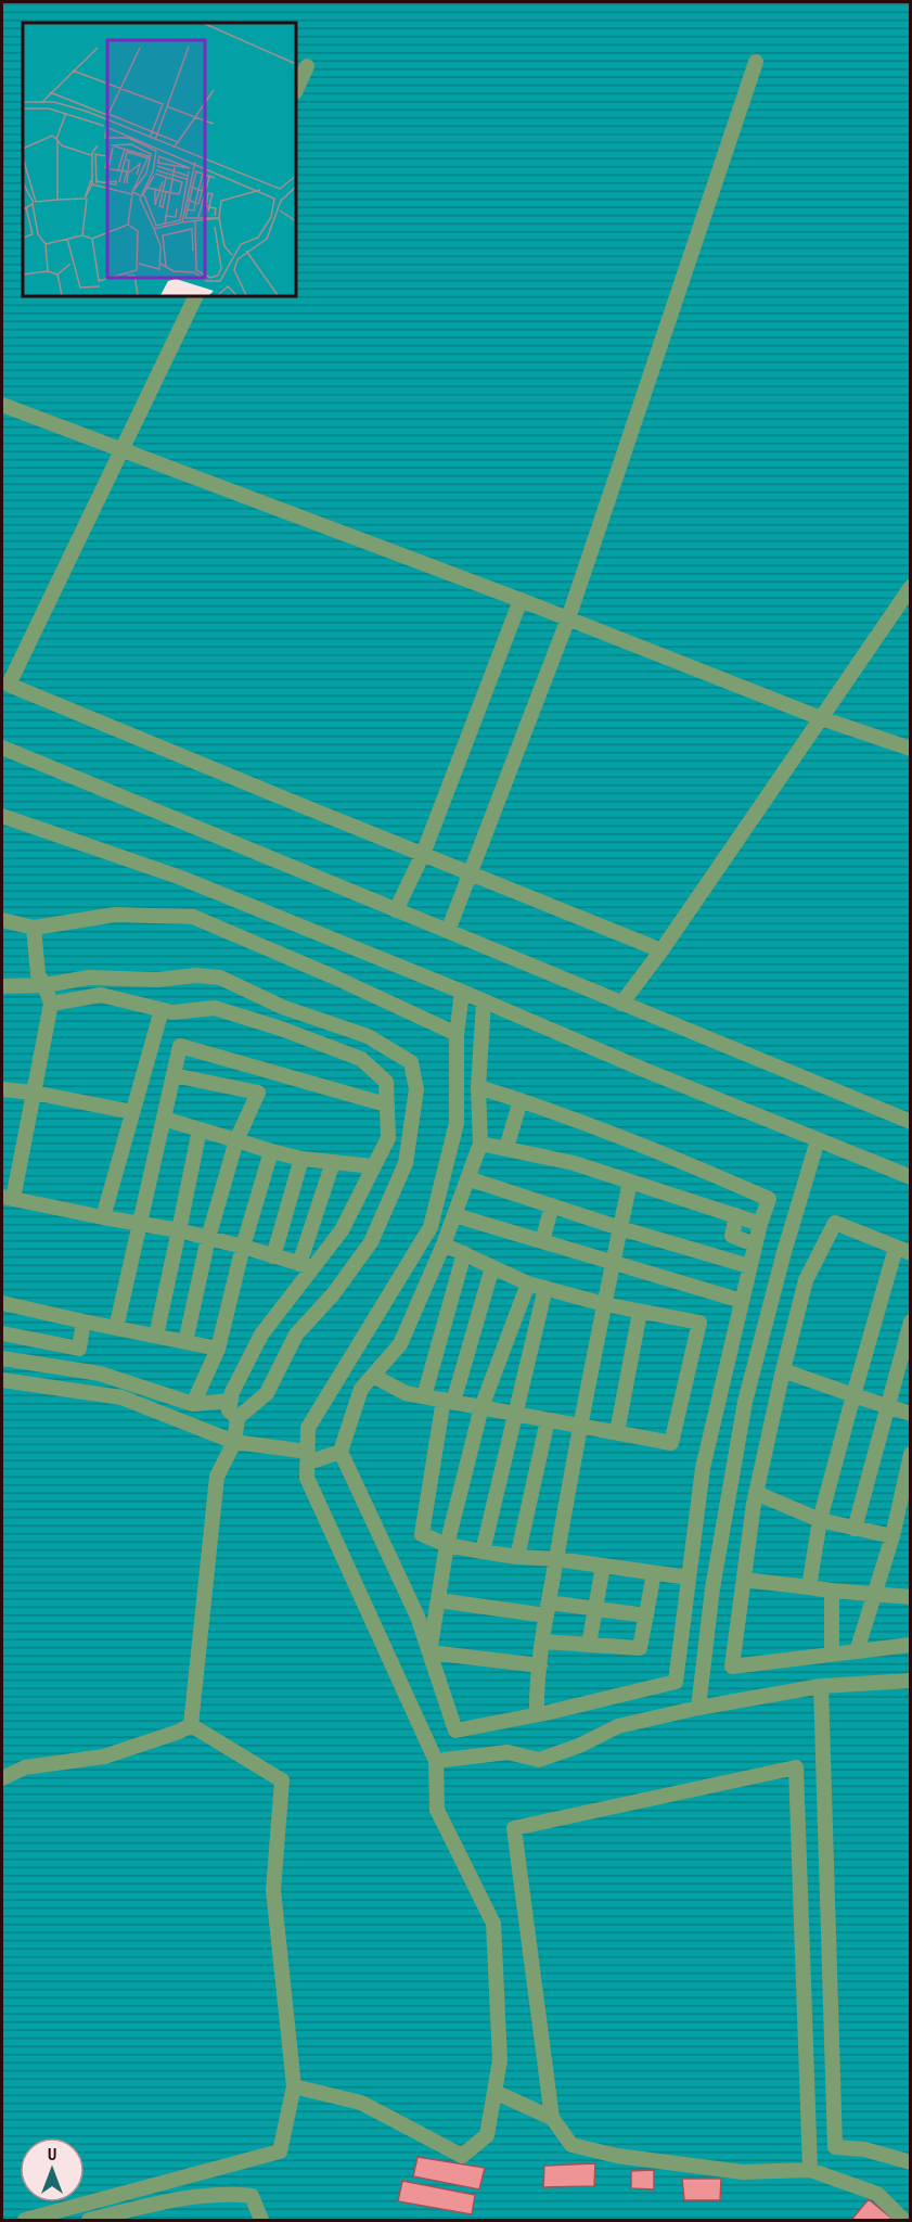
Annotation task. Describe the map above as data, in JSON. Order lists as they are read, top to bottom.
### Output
{
  "north": "top"
}
